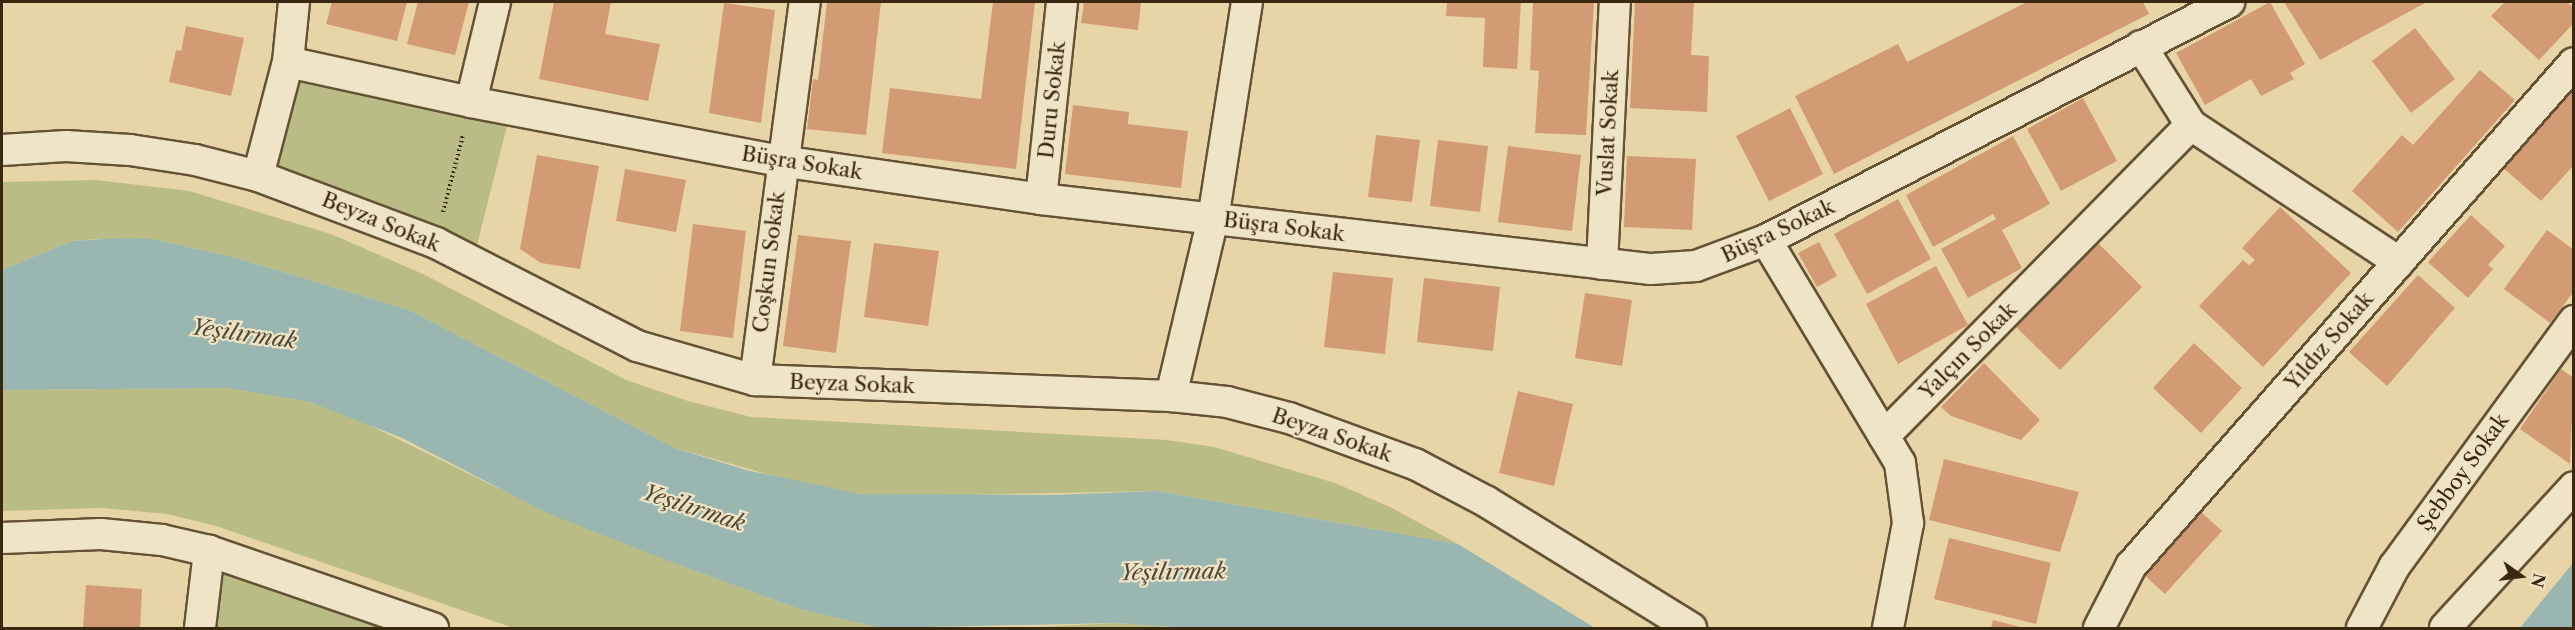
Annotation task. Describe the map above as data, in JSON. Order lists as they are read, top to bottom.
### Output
{
  "streets": {
    "street": [
      "Duru Sokak",
      "Vuslat Sokak",
      "Büşra Sokak",
      "Beyza Sokak",
      "Coşkun Sokak",
      "Yıldız Sokak",
      "Yalçın Sokak",
      "Şebboy Sokak"
    ]
  },
  "crossings": [
    ["Duru Sokak", "Büşra Sokak"],
    ["Vuslat Sokak", "Büşra Sokak"],
    ["Büşra Sokak", "Coşkun Sokak"],
    ["Beyza Sokak", "Coşkun Sokak"]
  ],
  "water": ["Yeşilırmak"],
  "north": "right"
}
